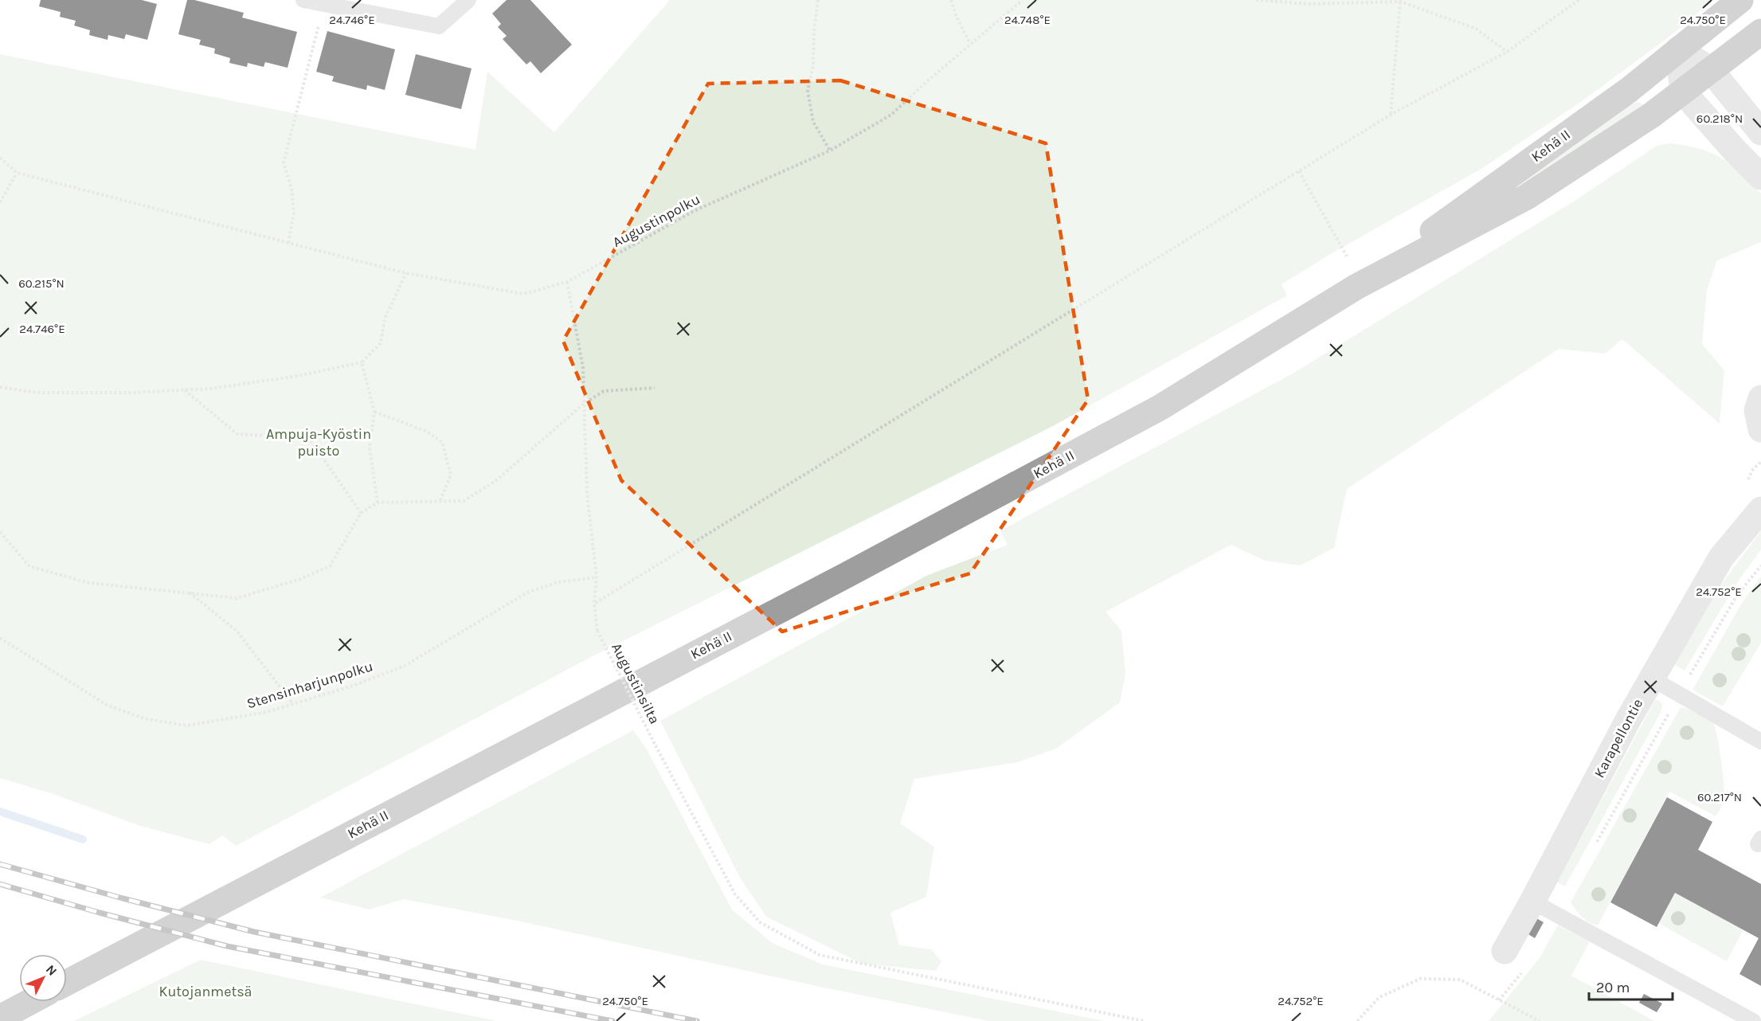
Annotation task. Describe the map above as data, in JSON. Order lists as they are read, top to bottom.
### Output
{
  "streets": {
    "highway": ["Kehä II"],
    "street": ["Karapellontie"],
    "path": ["Augustinpolku", "Augustinsilta", "Stensinharjunpolku"]
  },
  "parks": ["Ampuja-Kyöstin puisto", "Kutojanmetsä"],
  "scale_bar": "20 m",
  "north": "top right",
  "coordinates": [
    "24.746°E",
    "24.748°E",
    "24.750°E",
    "60.218°N",
    "60.215°N",
    "24.752°E",
    "60.217°N"
  ]
}
